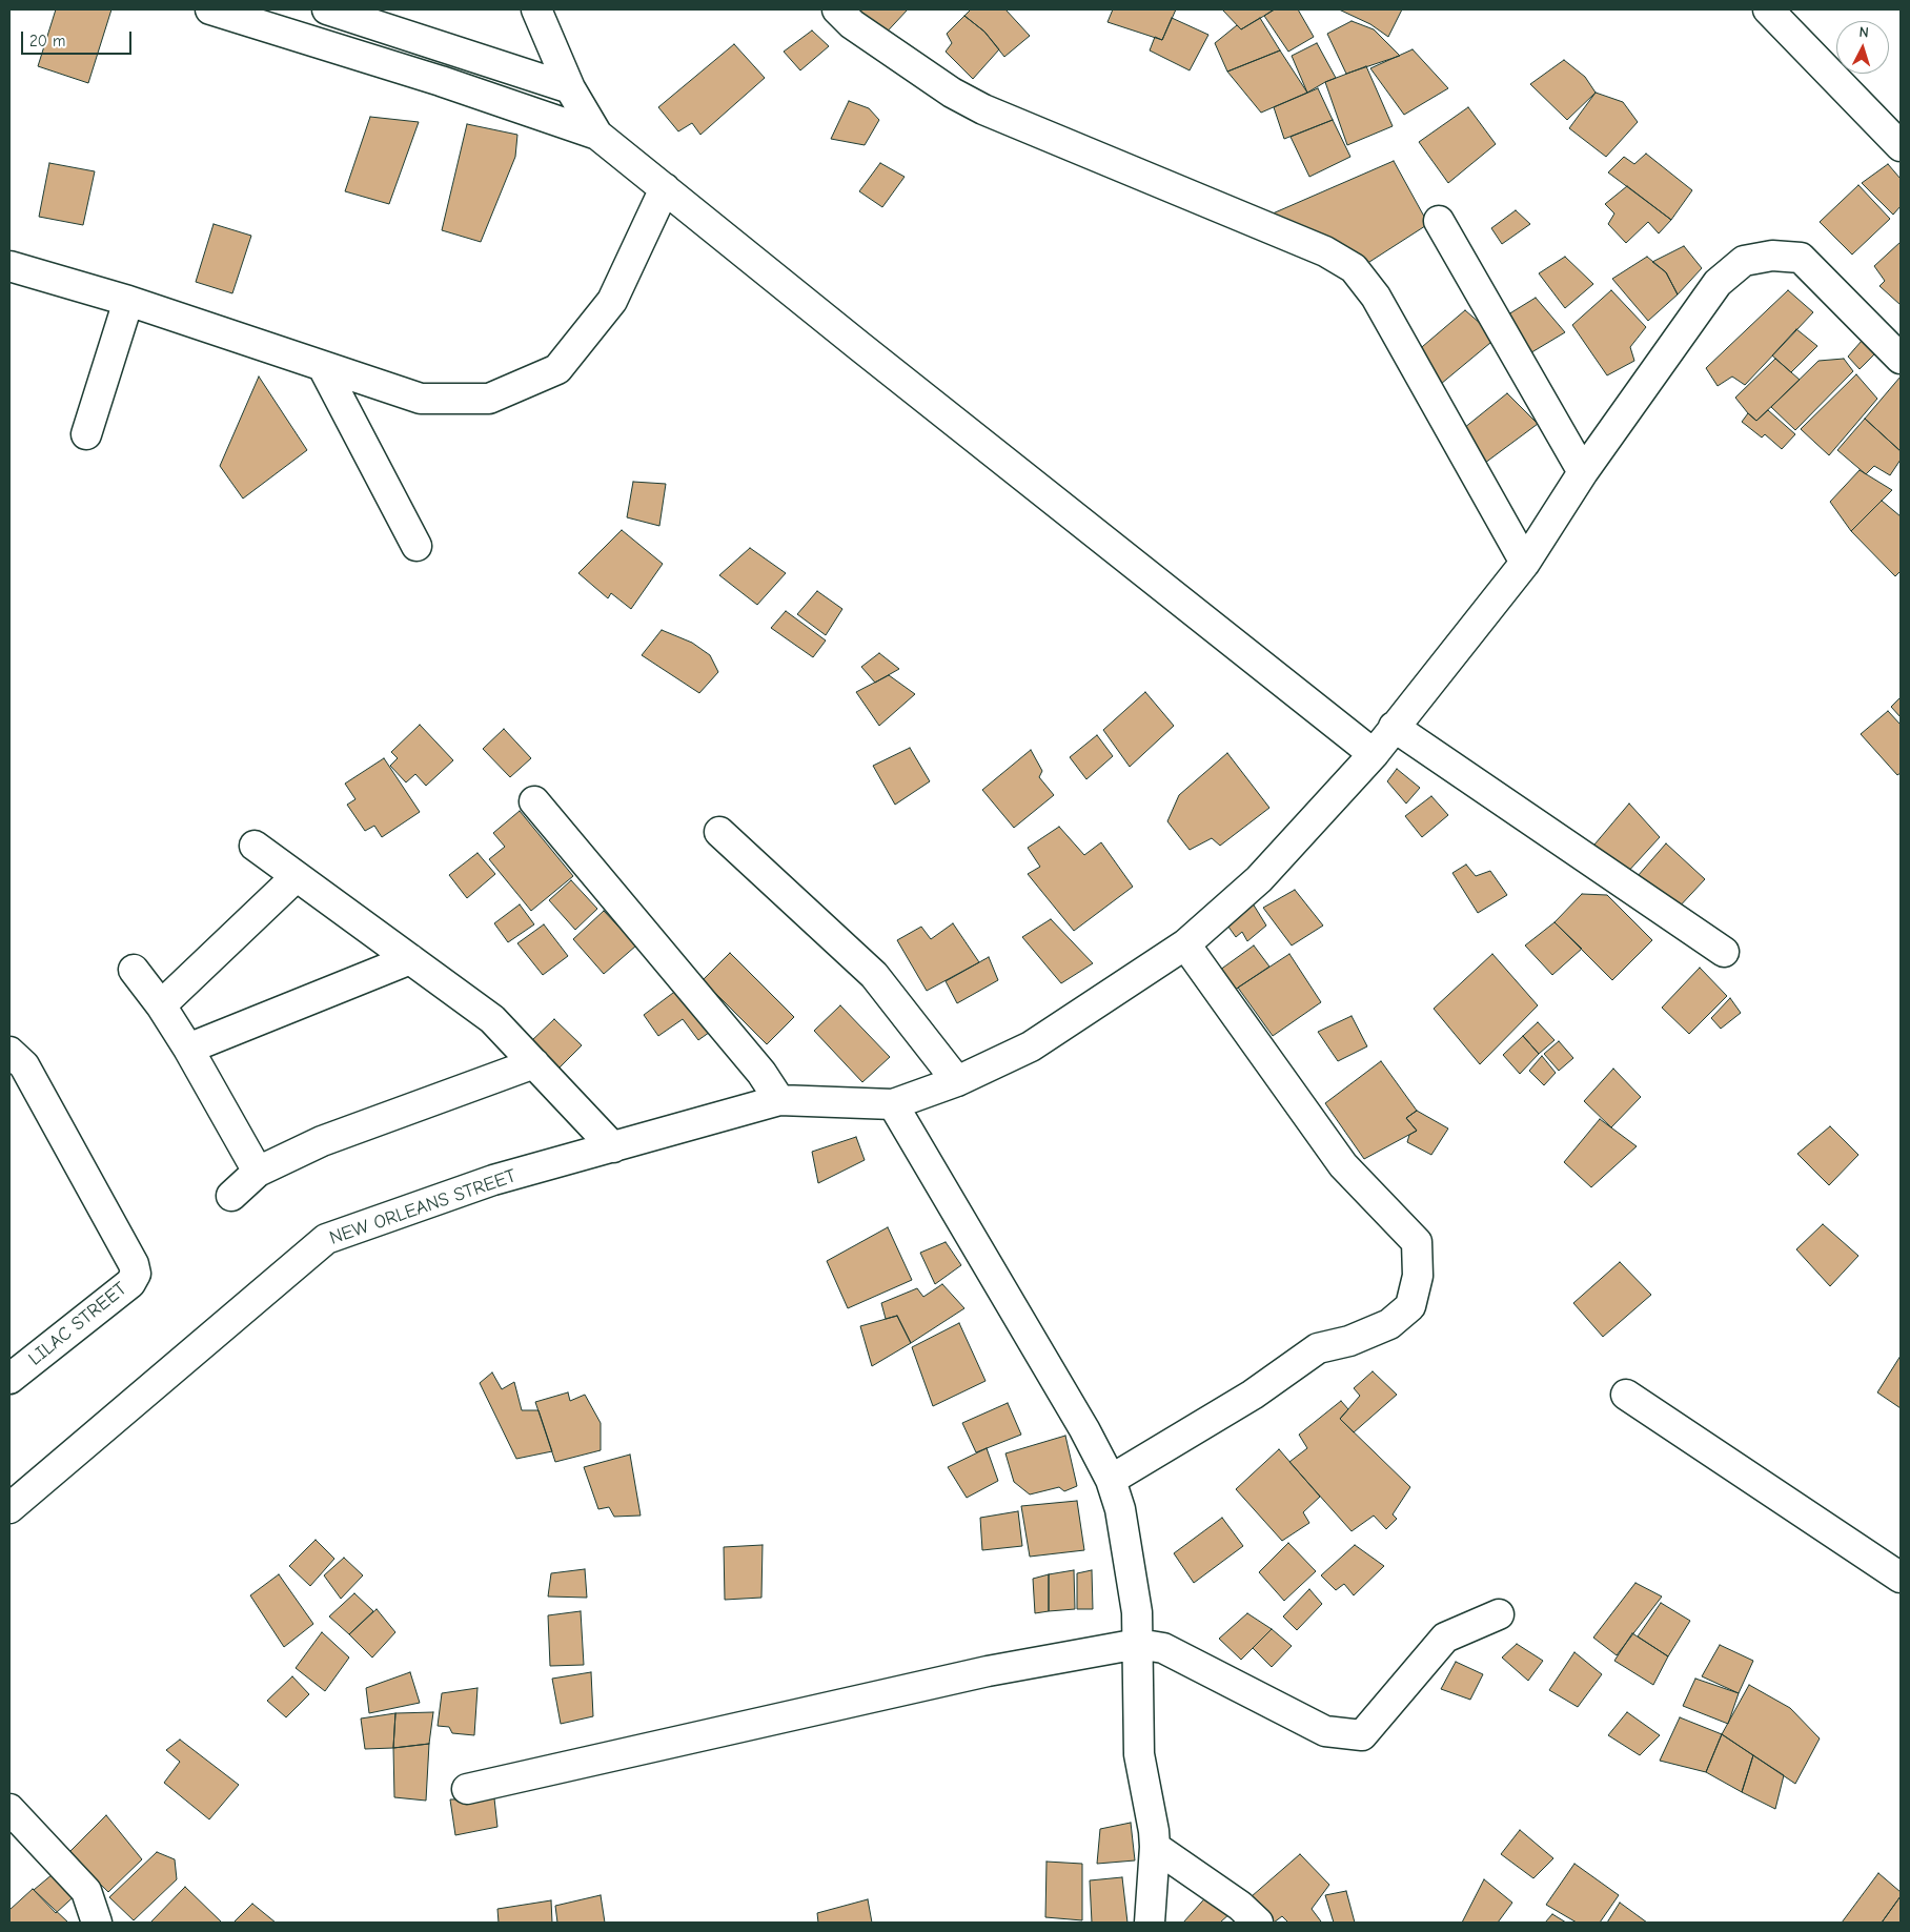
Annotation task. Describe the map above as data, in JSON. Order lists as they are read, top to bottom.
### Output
{
  "streets": {
    "street": ["NEW ORLEANS STREET", "LILAC STREET"]
  },
  "scale_bar": "20 m",
  "north": "top"
}
